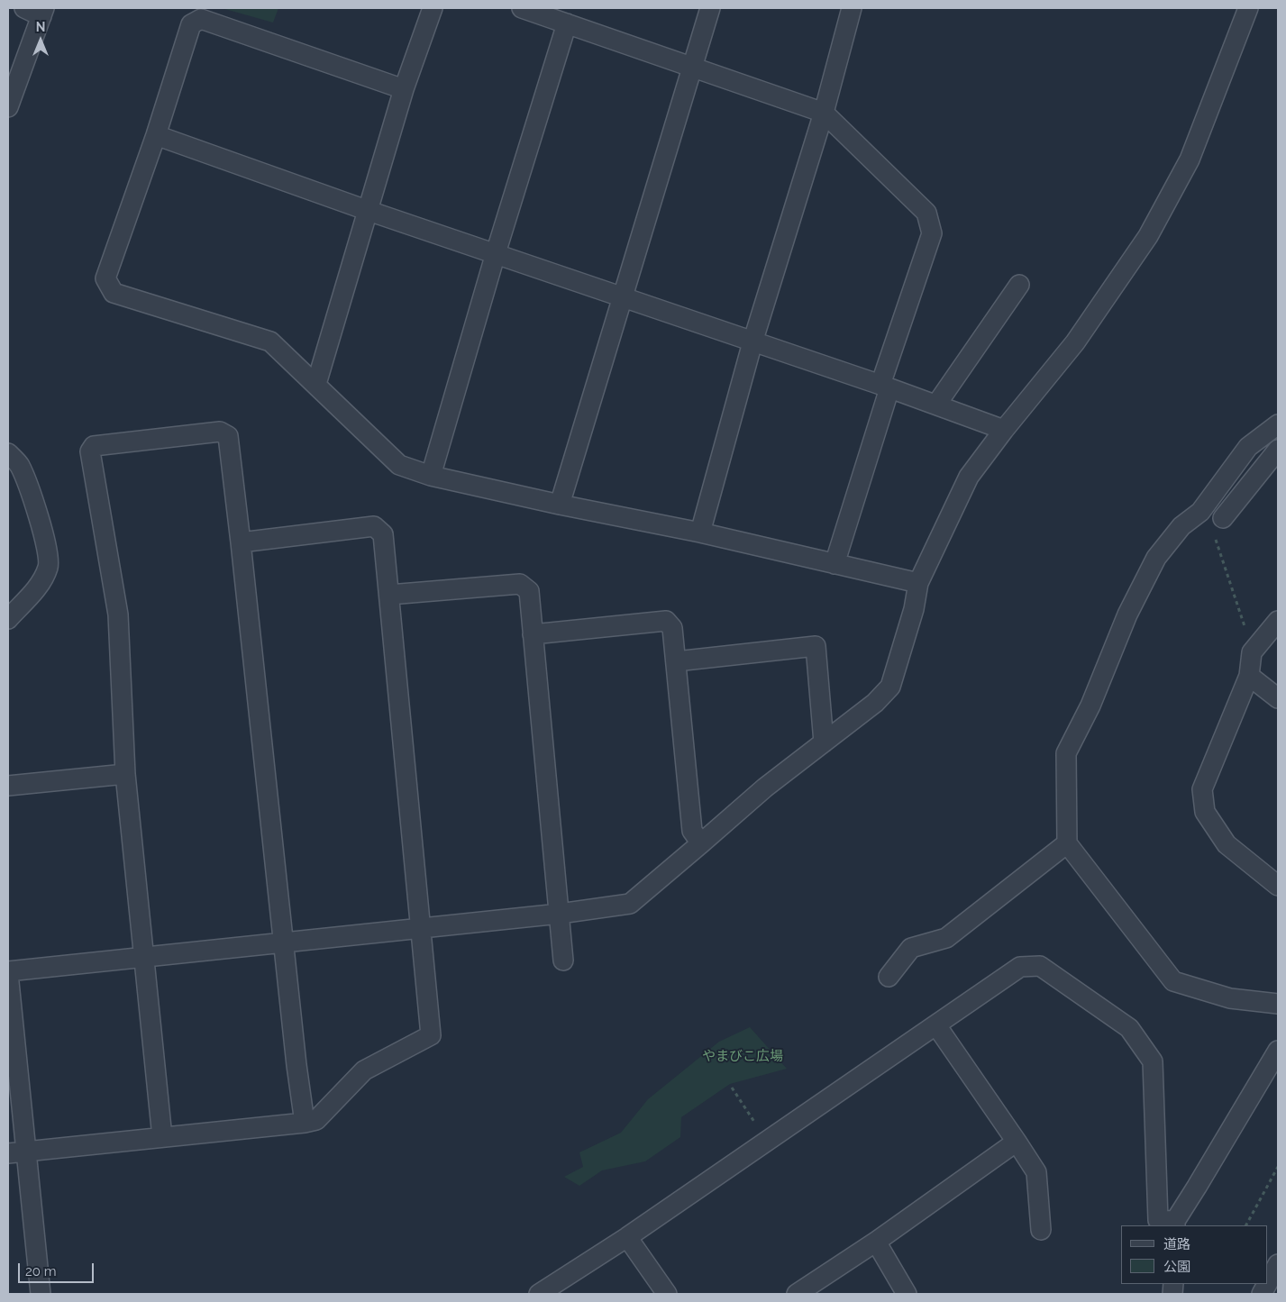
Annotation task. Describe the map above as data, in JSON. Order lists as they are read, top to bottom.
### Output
{
  "parks": ["やまびこ広場"],
  "legend": ["道路", "公園"],
  "scale_bar": "20 m",
  "north": "top"
}
